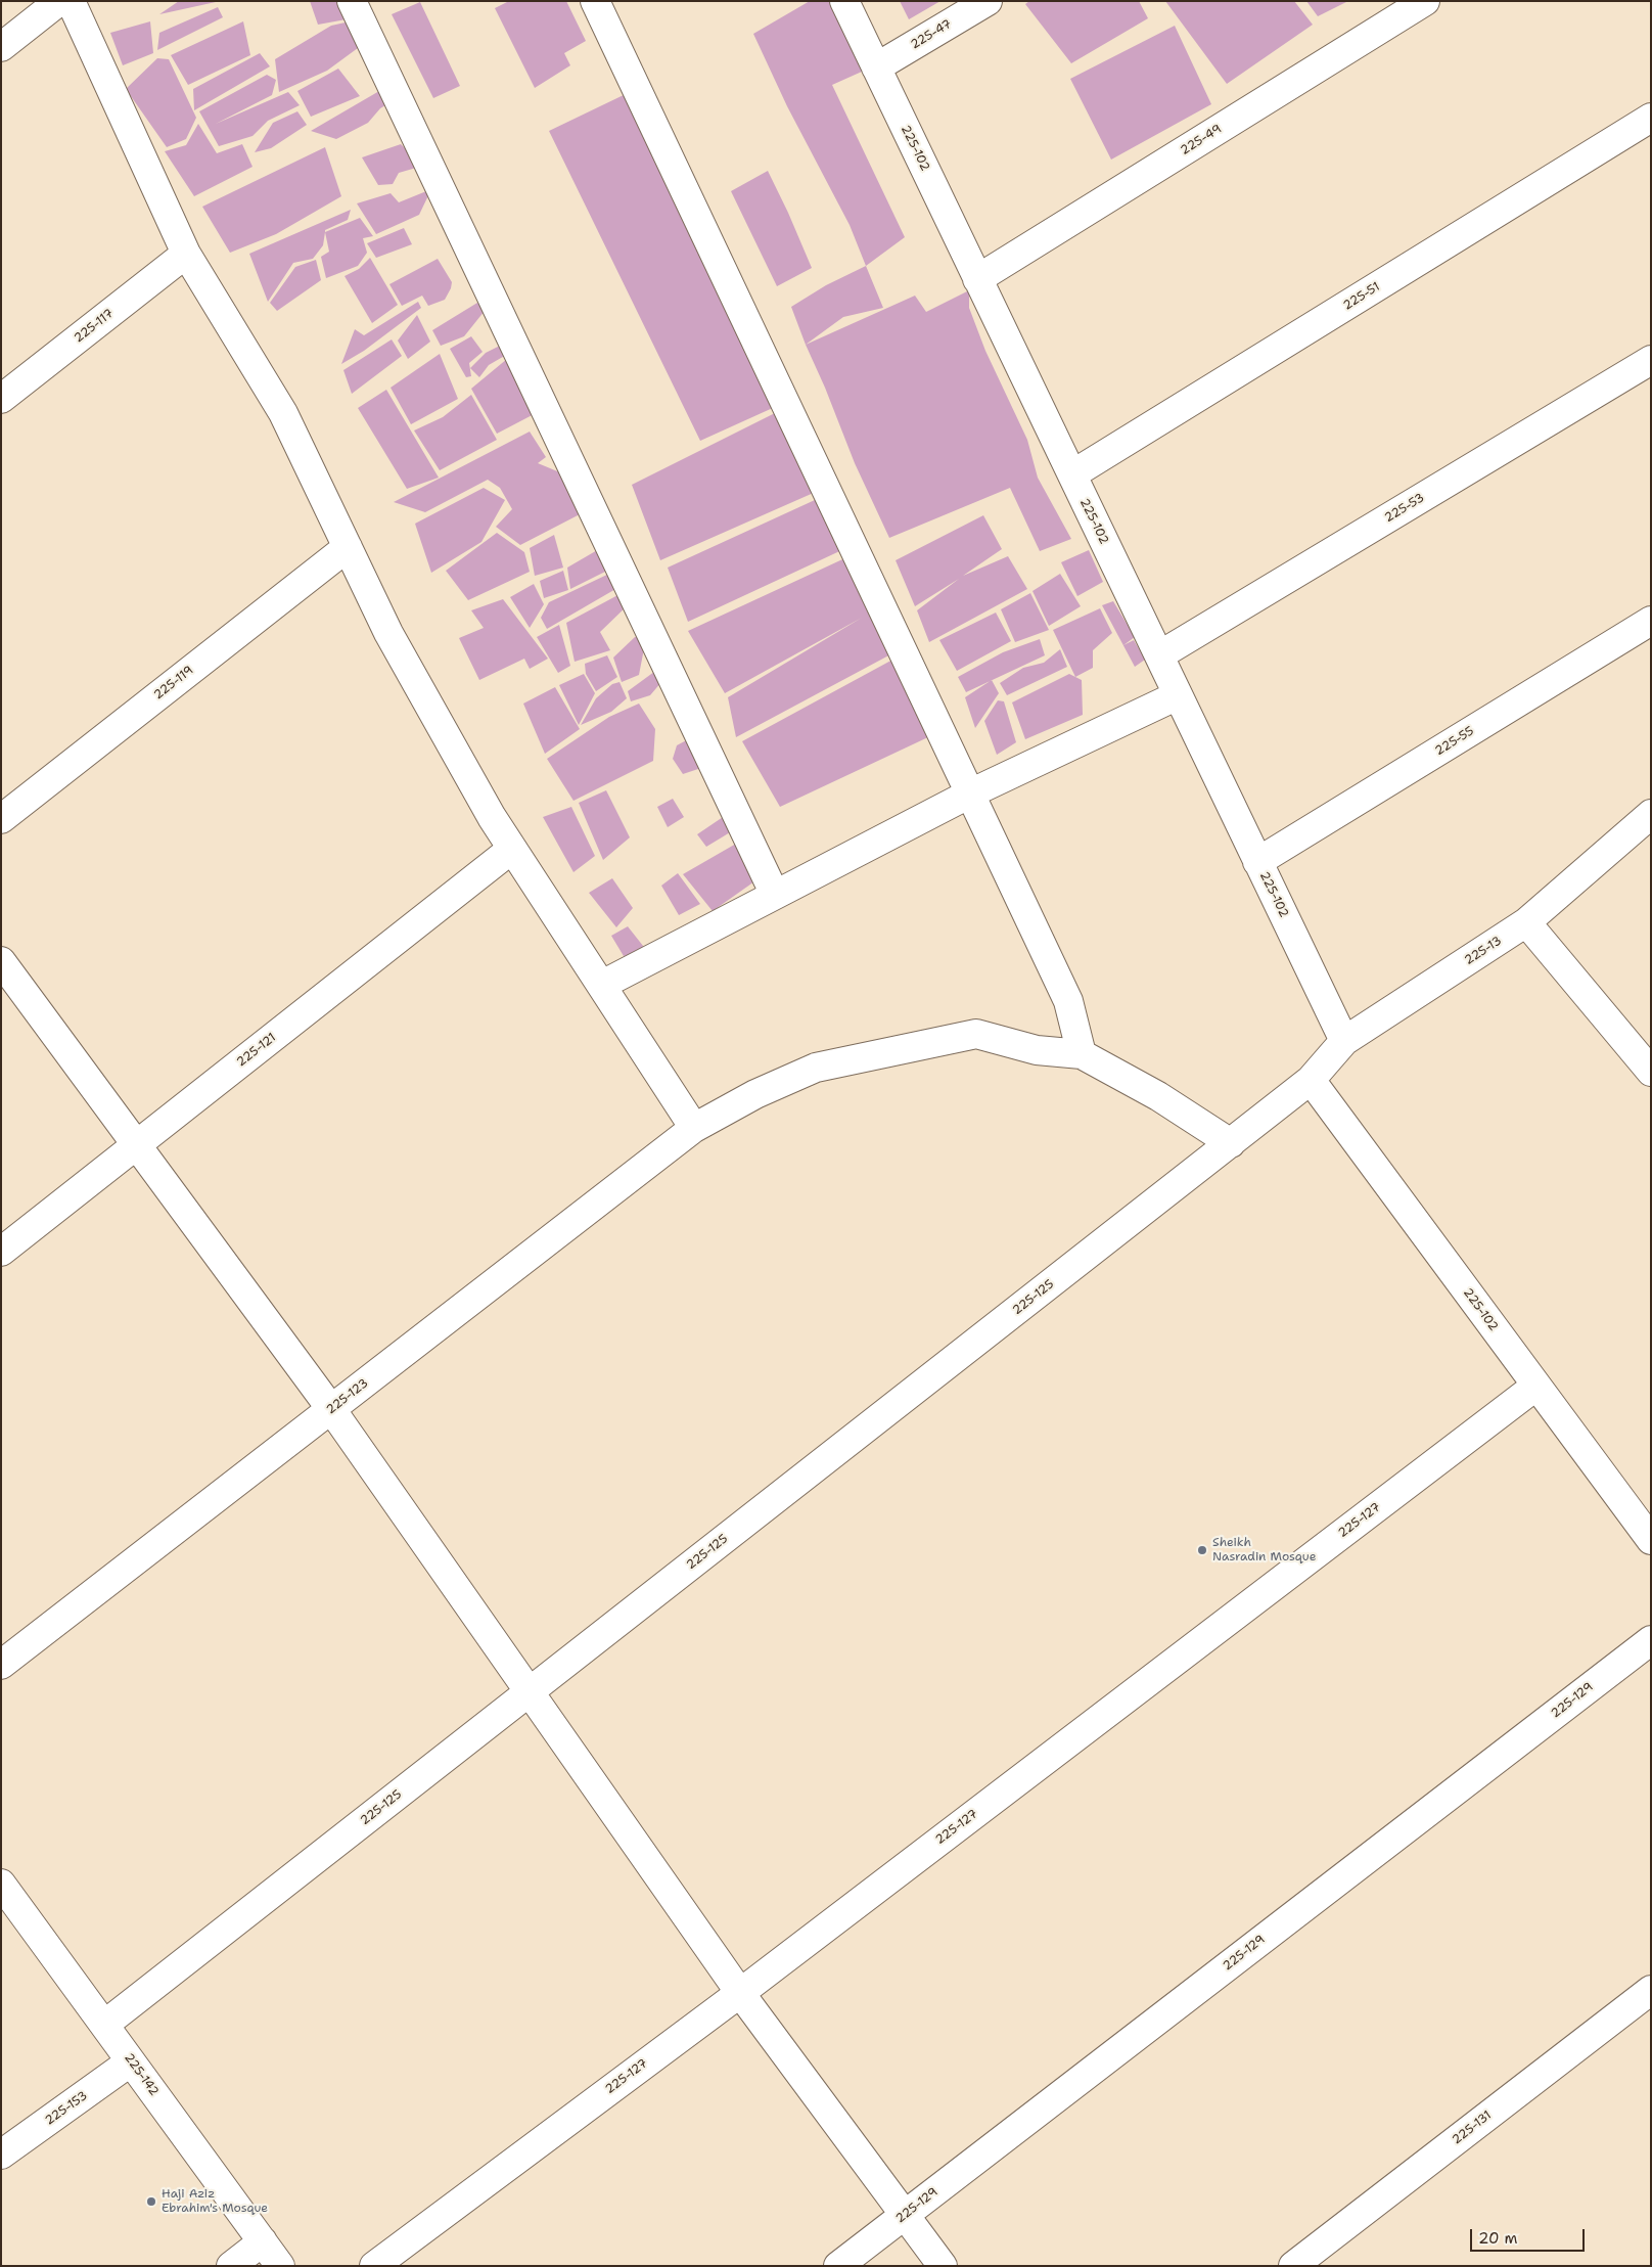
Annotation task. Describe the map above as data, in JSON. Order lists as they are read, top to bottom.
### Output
{
  "streets": {
    "street": [
      "225-47",
      "225-49",
      "225-102",
      "225-51",
      "225-117",
      "225-53",
      "225-119",
      "225-55",
      "225-13",
      "225-121",
      "225-125",
      "225-123",
      "225-127",
      "225-129",
      "225-142",
      "225-153",
      "225-131"
    ]
  },
  "crossings": [
    ["225-47", "225-102"],
    ["225-49", "225-102"],
    ["225-102", "225-51"],
    ["225-102", "225-53"],
    ["225-102", "225-55"],
    ["225-102", "225-13"],
    ["225-102", "225-125"],
    ["225-102", "225-127"],
    ["225-13", "225-125"],
    ["225-125", "225-142"],
    ["225-142", "225-153"]
  ],
  "places": ["Sheikh Nasradin Mosque", "Haji Aziz Ebrahim's Mosque"],
  "scale_bar": "20 m"
}
